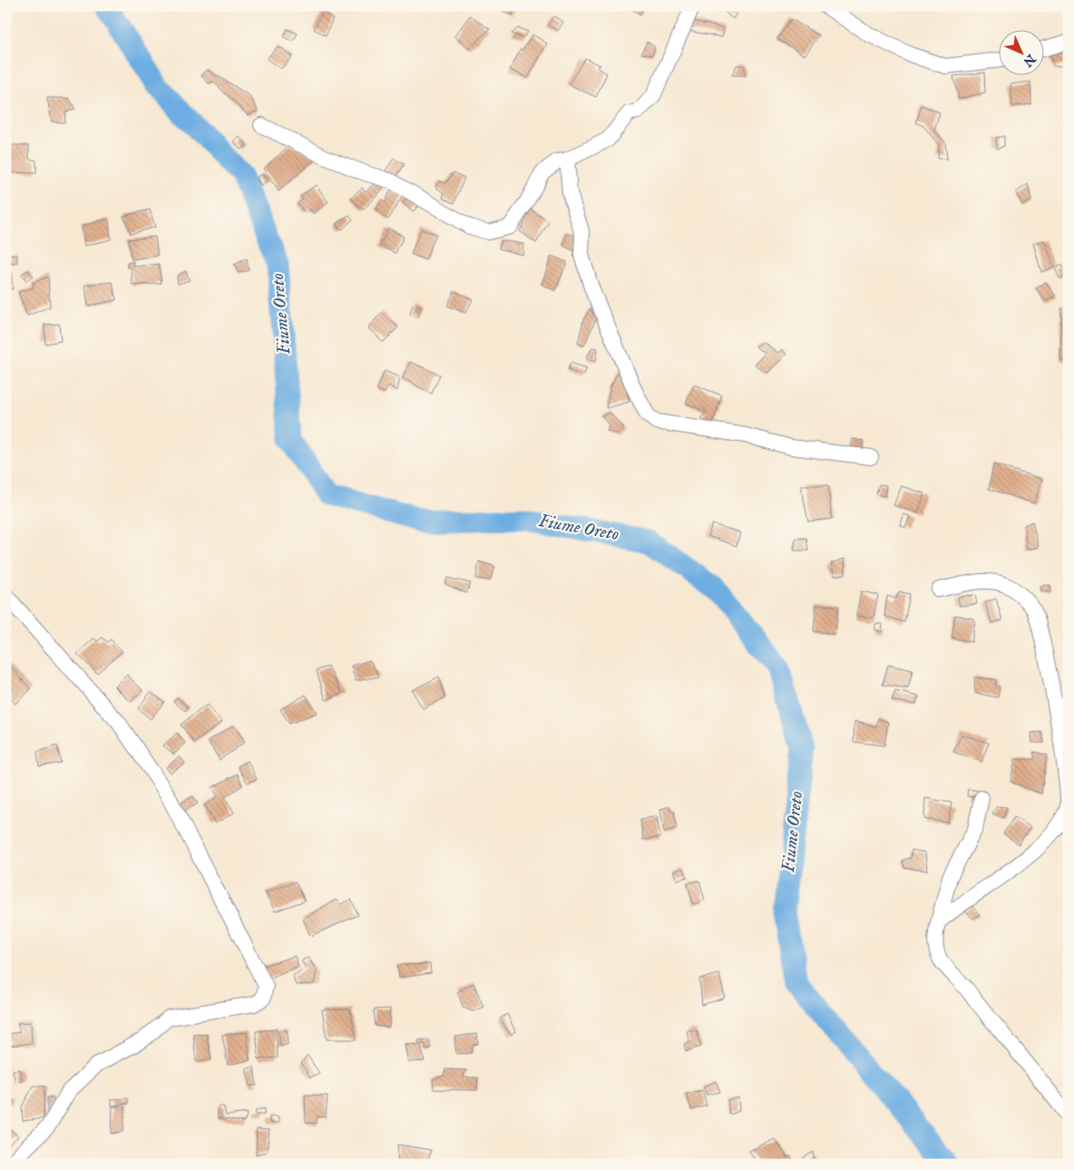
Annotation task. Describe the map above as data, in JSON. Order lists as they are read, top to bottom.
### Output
{
  "water": ["Fiume Oreto"],
  "north": "bottom right"
}
